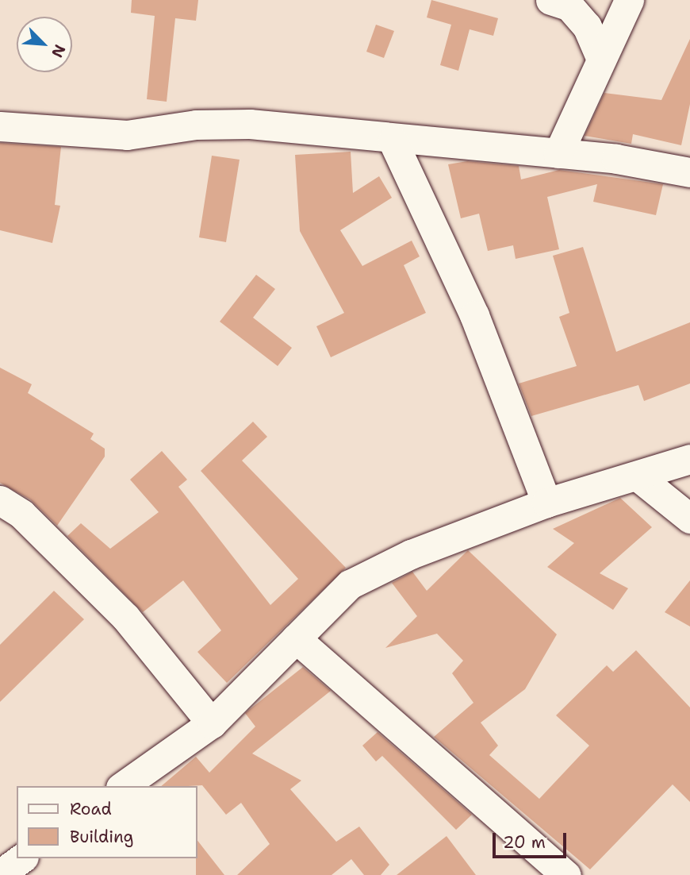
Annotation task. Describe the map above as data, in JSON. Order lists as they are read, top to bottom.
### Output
{
  "legend": ["Road", "Building"],
  "scale_bar": "20 m",
  "north": "bottom right"
}
